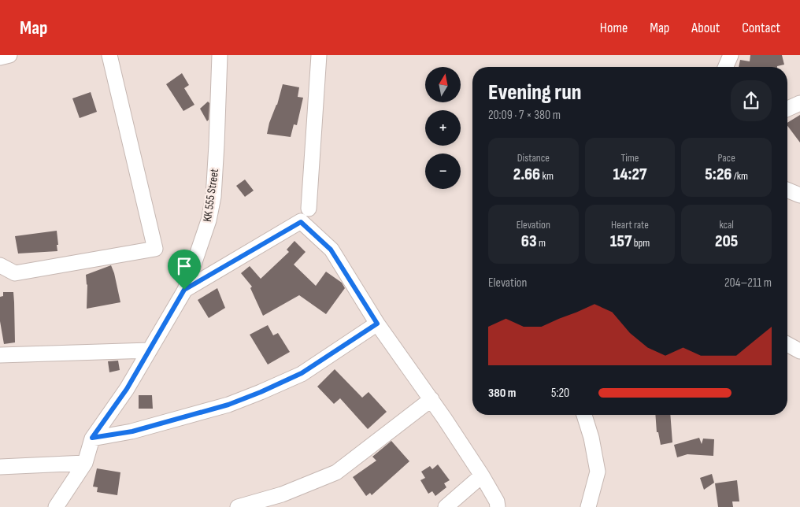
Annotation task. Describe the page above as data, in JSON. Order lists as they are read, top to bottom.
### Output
{
  "streets": {
    "street": ["KK 555 Street"]
  },
  "north": "top",
  "page": {
    "header": "Map",
    "nav": [
      "Home",
      "Map",
      "About",
      "Contact"
    ],
    "map_buttons": ["+", "−"],
    "heading": ["Evening run", "20:09 · 7 × 380 m"],
    "stats": [
      ["Distance", "2.66 km"],
      ["Time", "14:27"],
      ["Pace", "5:26 /km"],
      ["Elevation", "63 m"],
      ["Heart rate", "157 bpm"],
      ["kcal", "205"]
    ],
    "chart": ["Elevation", "204–211 m"],
    "list": [
      {
        "name": "380 m",
        "note": "5:20"
      }
    ]
  }
}
